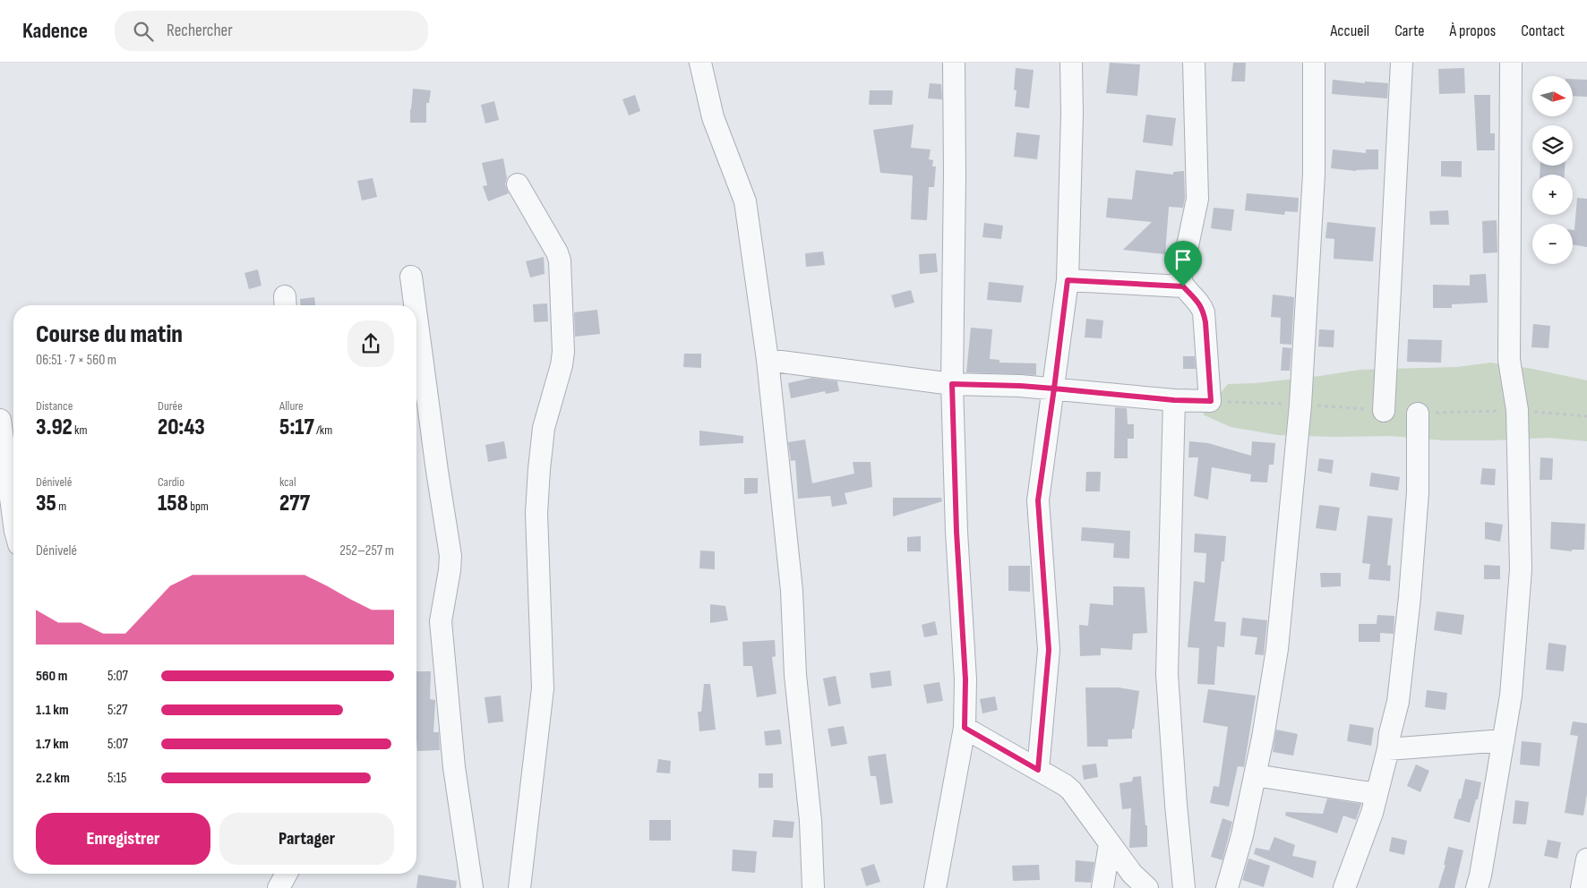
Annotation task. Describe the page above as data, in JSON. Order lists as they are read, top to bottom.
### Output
{
  "north": "right",
  "page": {
    "header": "Kadence",
    "search": "Rechercher",
    "nav": [
      "Accueil",
      "Carte",
      "À propos",
      "Contact"
    ],
    "map_buttons": ["+", "−"],
    "heading": ["Course du matin", "06:51 · 7 × 560 m"],
    "stats": [
      ["Distance", "3.92 km"],
      ["Durée", "20:43"],
      ["Allure", "5:17 /km"],
      ["Dénivelé", "35 m"],
      ["Cardio", "158 bpm"],
      ["kcal", "277"]
    ],
    "chart": ["Dénivelé", "252–257 m"],
    "list": [
      {
        "name": "560 m",
        "note": "5:07"
      },
      {
        "name": "1.1 km",
        "note": "5:27"
      },
      {
        "name": "1.7 km",
        "note": "5:07"
      },
      {
        "name": "2.2 km",
        "note": "5:15"
      }
    ],
    "buttons": ["Enregistrer", "Partager"]
  }
}
